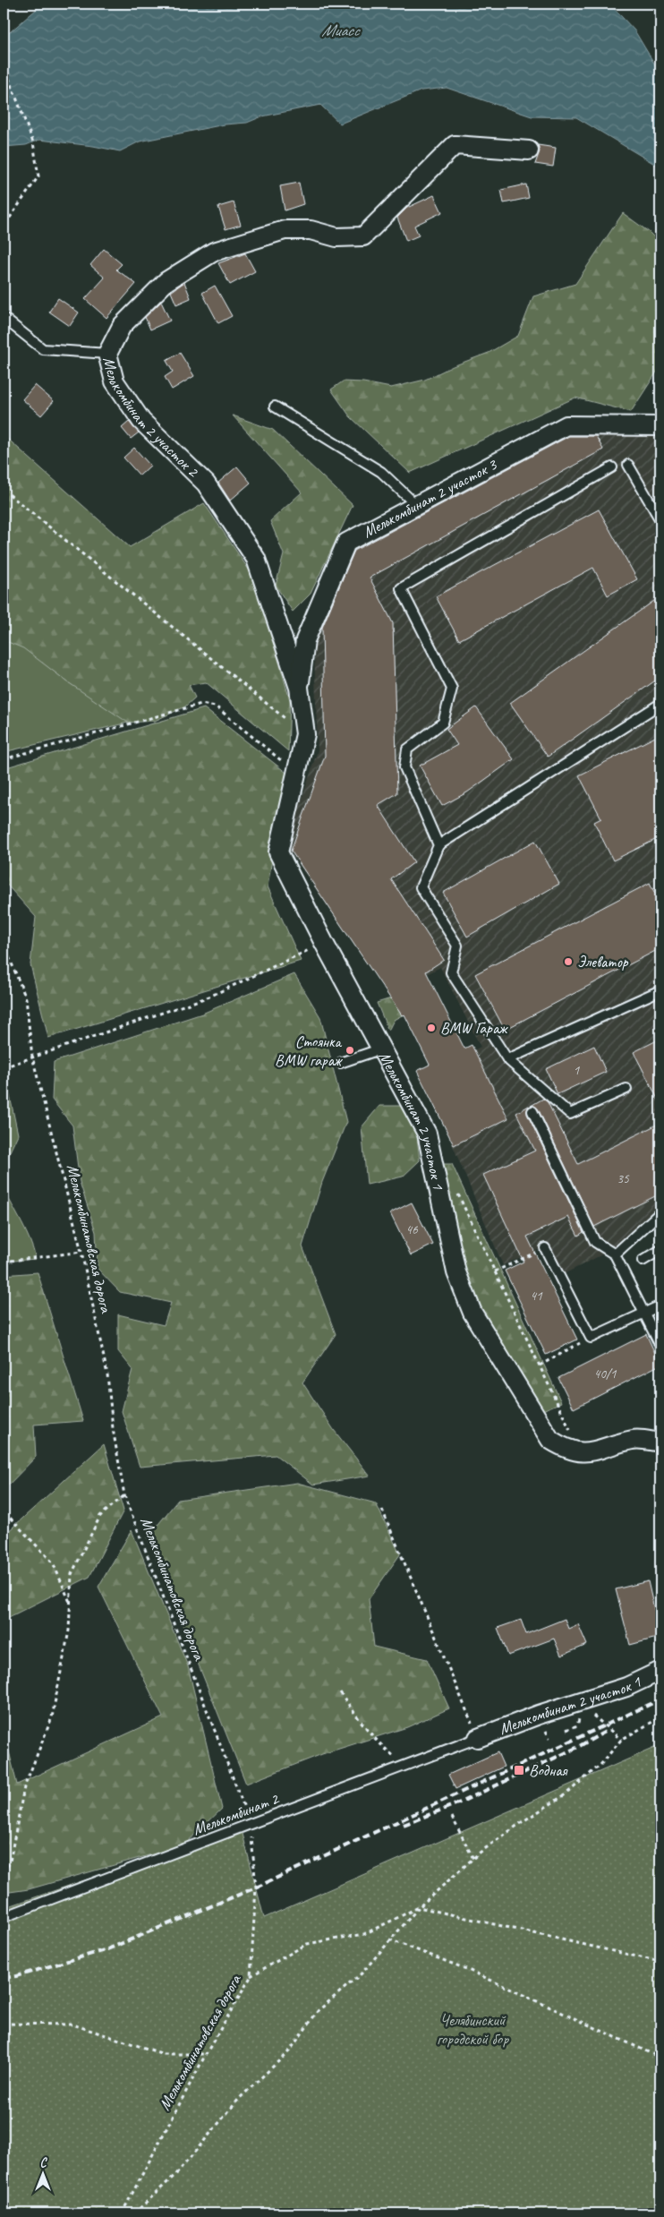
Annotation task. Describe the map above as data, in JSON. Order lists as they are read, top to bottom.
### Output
{
  "streets": {
    "street": ["Мелькомбинат 2 участок 2", "Мелькомбинат 2 участок 3", "Мелькомбинат 2 участок 1"],
    "lane": ["Мелькомбинат 2"],
    "path": ["Мелькомбинатовская дорога"]
  },
  "crossings": [
    ["Мелькомбинат 2 участок 2", "Мелькомбинат 2 участок 3"],
    ["Мелькомбинат 2 участок 2", "Мелькомбинат 2 участок 1"],
    ["Мелькомбинат 2 участок 3", "Мелькомбинат 2 участок 1"],
    ["Мелькомбинат 2 участок 1", "Мелькомбинат 2"],
    ["Мелькомбинатовская дорога", "Мелькомбинат 2"]
  ],
  "water": ["Миасс"],
  "parks": ["Челябинский городской бор"],
  "places": {
    "other": ["Элеватор", "BMW Гараж", "Стоянка BMW гараж"],
    "transit": ["Водная"]
  },
  "house_numbers": [
    "1",
    "35",
    "46",
    "41",
    "40/1"
  ],
  "north": "top"
}
